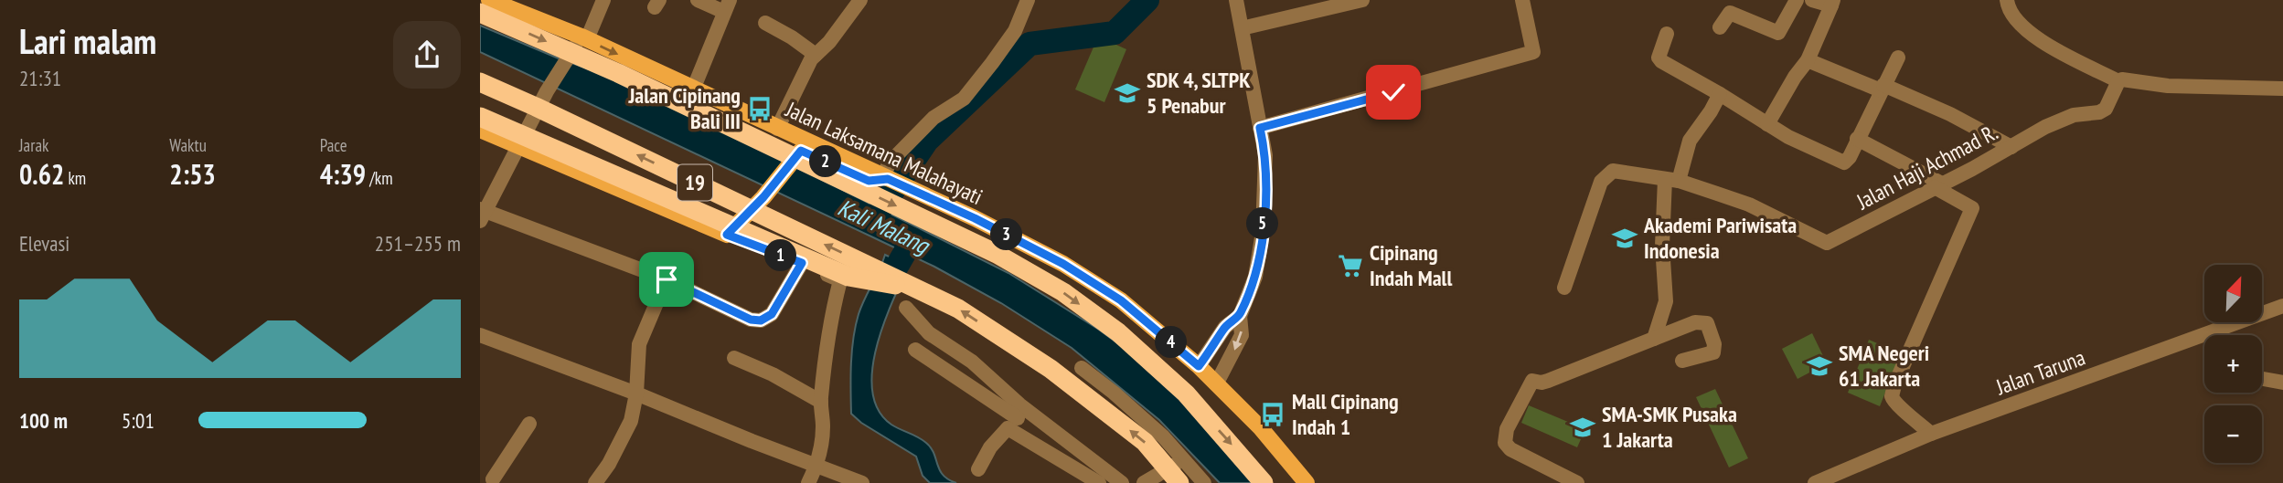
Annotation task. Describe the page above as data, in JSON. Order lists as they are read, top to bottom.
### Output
{
  "streets": {
    "highway": ["19"],
    "main road": ["Jalan Laksamana Malahayati"],
    "street": ["Jalan Haji Achmad R.", "Jalan Taruna"]
  },
  "water": ["Kali Malang"],
  "places": {
    "school or university": [
      "SDK 4, SLTPK 5 Penabur",
      "Akademi Pariwisata Indonesia",
      "SMA Negeri 61 Jakarta",
      "SMA-SMK Pusaka 1 Jakarta"
    ],
    "bus stop": ["Jalan Cipinang Bali III", "Mall Cipinang Indah 1"],
    "supermarket": ["Cipinang Indah Mall"]
  },
  "north": "top right",
  "page": {
    "heading": ["Lari malam", "21:31"],
    "stats": [
      ["Jarak", "0.62 km"],
      ["Waktu", "2:53"],
      ["Pace", "4:39 /km"]
    ],
    "pins": [
      "2",
      "5",
      "3",
      "1",
      "4"
    ],
    "chart": ["Elevasi", "251–255 m"],
    "map_buttons": ["+", "−"],
    "list": [
      {
        "name": "100 m",
        "note": "5:01"
      }
    ]
  }
}
